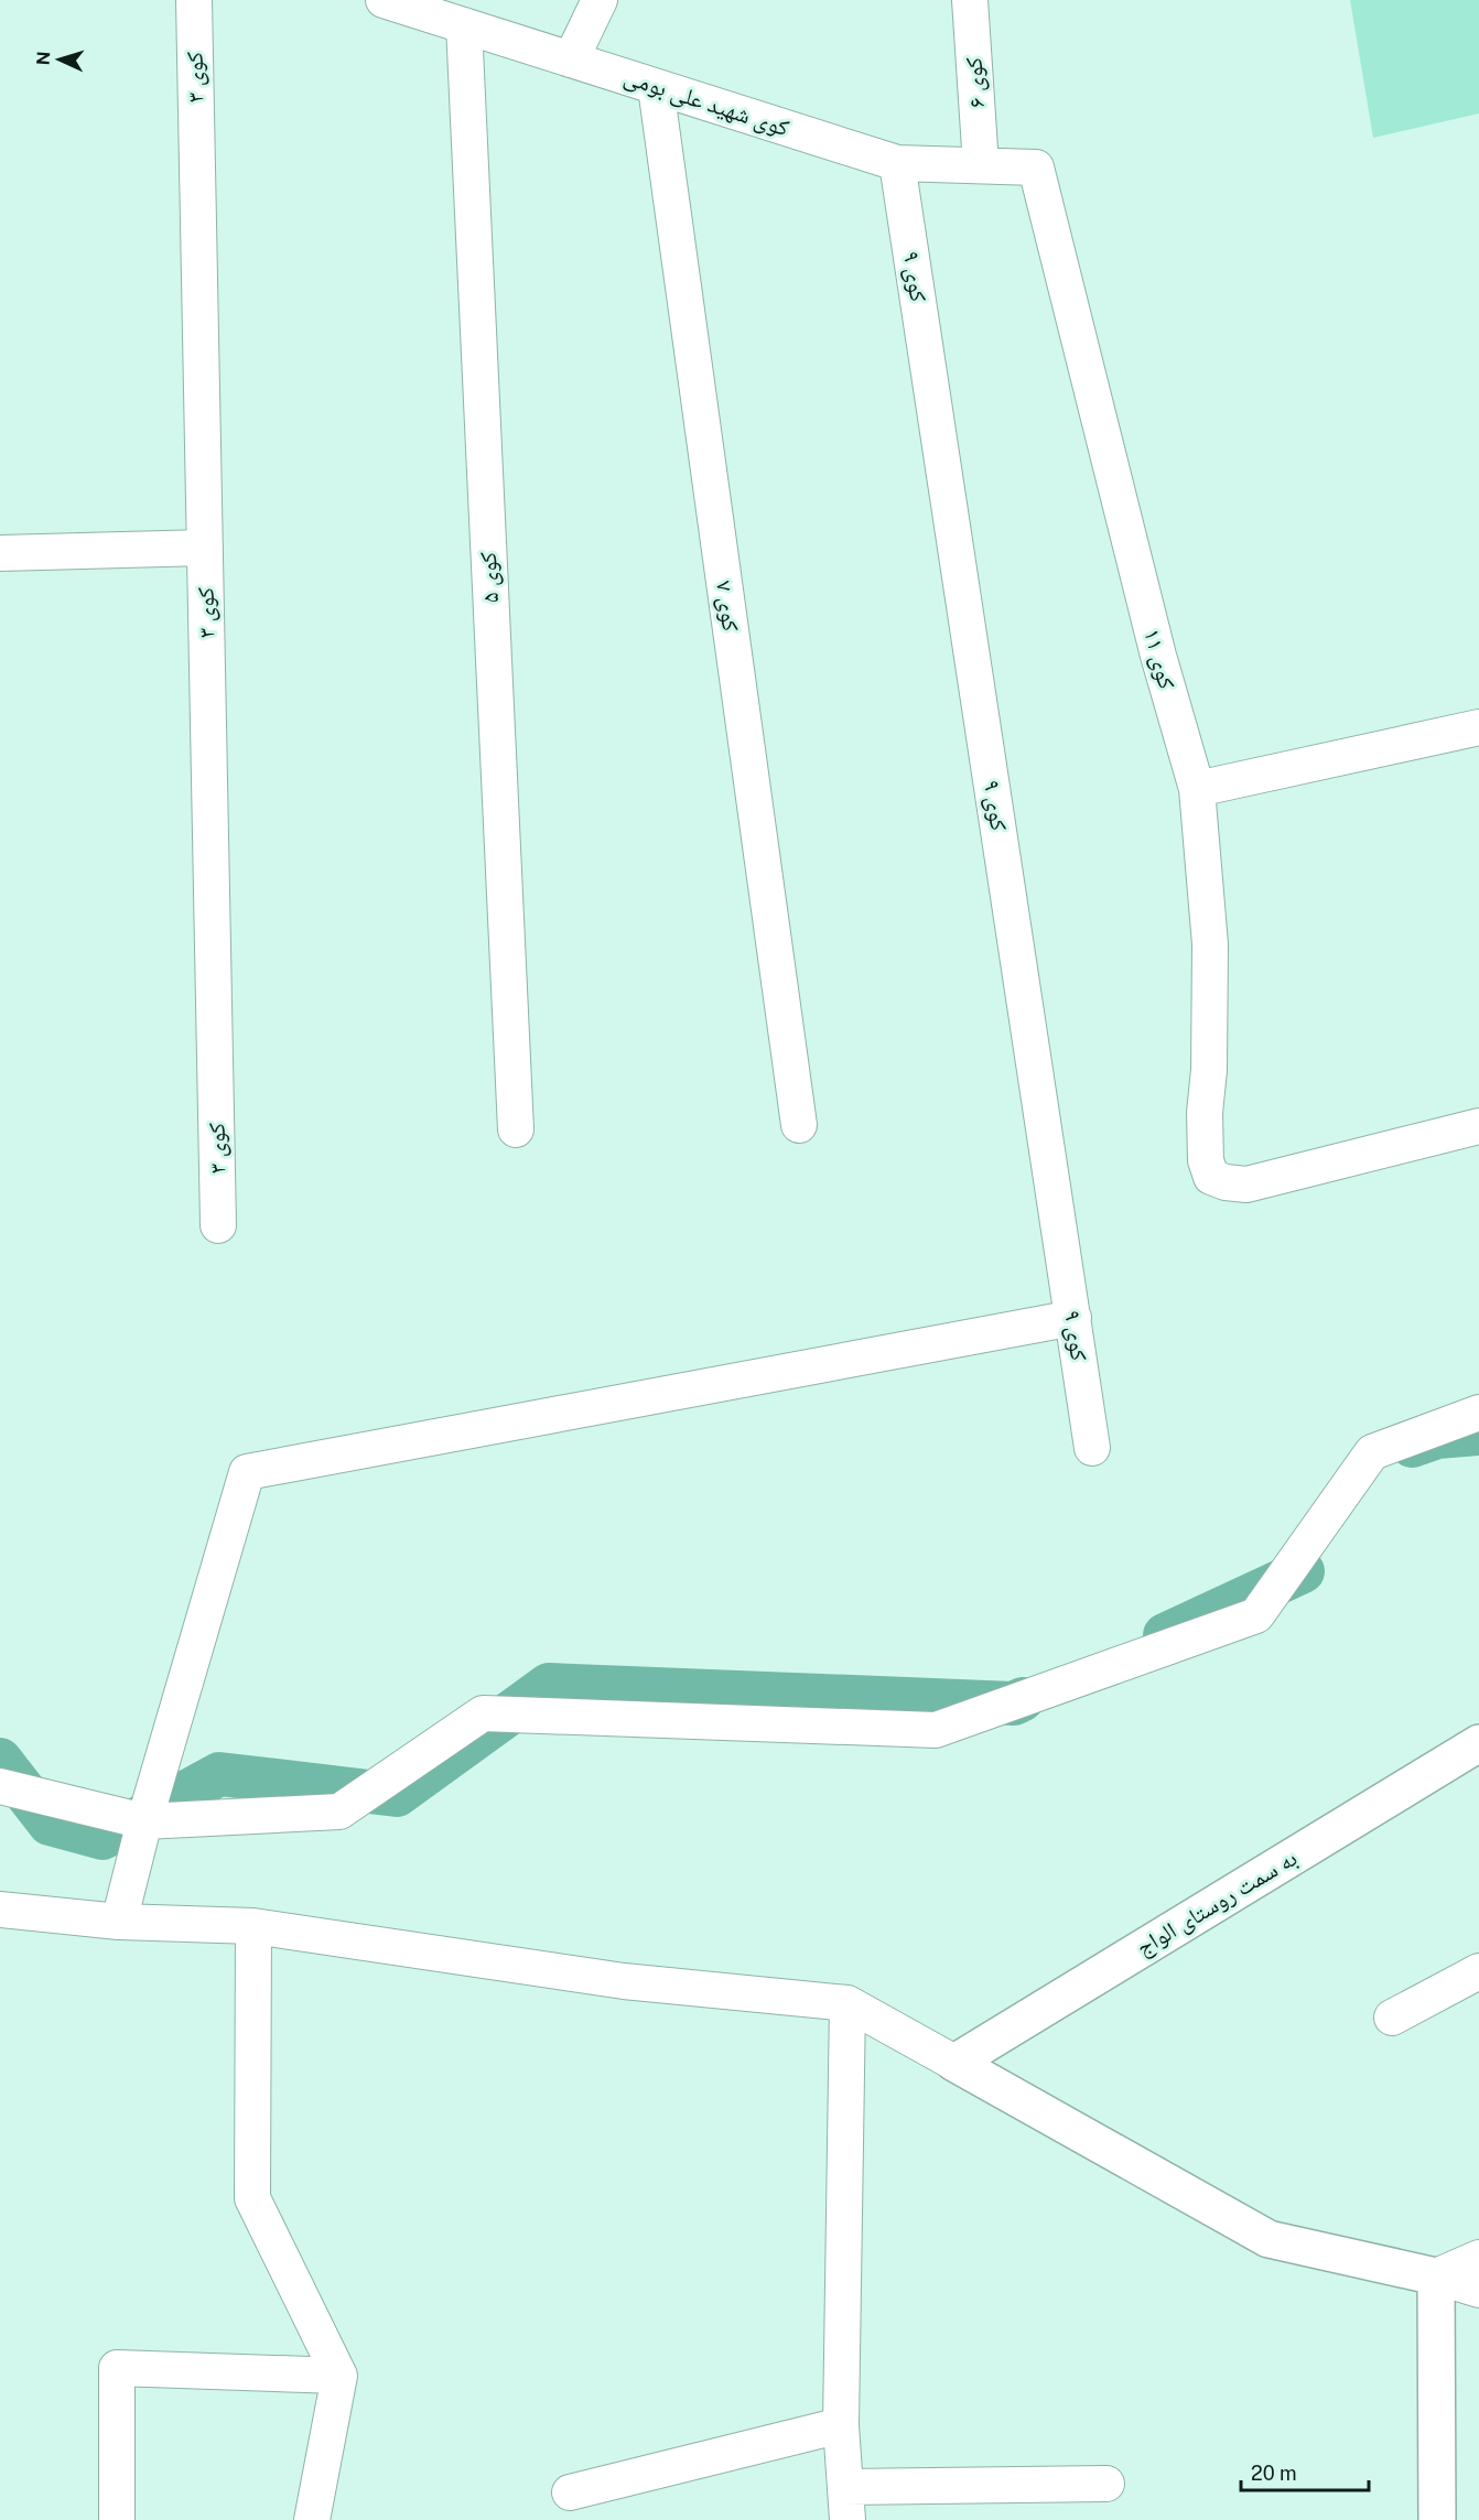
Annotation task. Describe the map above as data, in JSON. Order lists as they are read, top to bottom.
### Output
{
  "streets": {
    "street": [
      "کوی ۳",
      "کوی ۶",
      "کوی شهید علی بومی",
      "کوی ۹",
      "کوی ۵",
      "کوی ۷",
      "کوی ۱۱",
      "به سمت روستای الواج"
    ]
  },
  "crossings": [
    ["کوی ۶", "کوی شهید علی بومی"],
    ["کوی شهید علی بومی", "کوی ۹"],
    ["کوی شهید علی بومی", "کوی ۵"],
    ["کوی شهید علی بومی", "کوی ۷"],
    ["کوی شهید علی بومی", "کوی ۱۱"]
  ],
  "scale_bar": "20 m",
  "north": "left"
}
